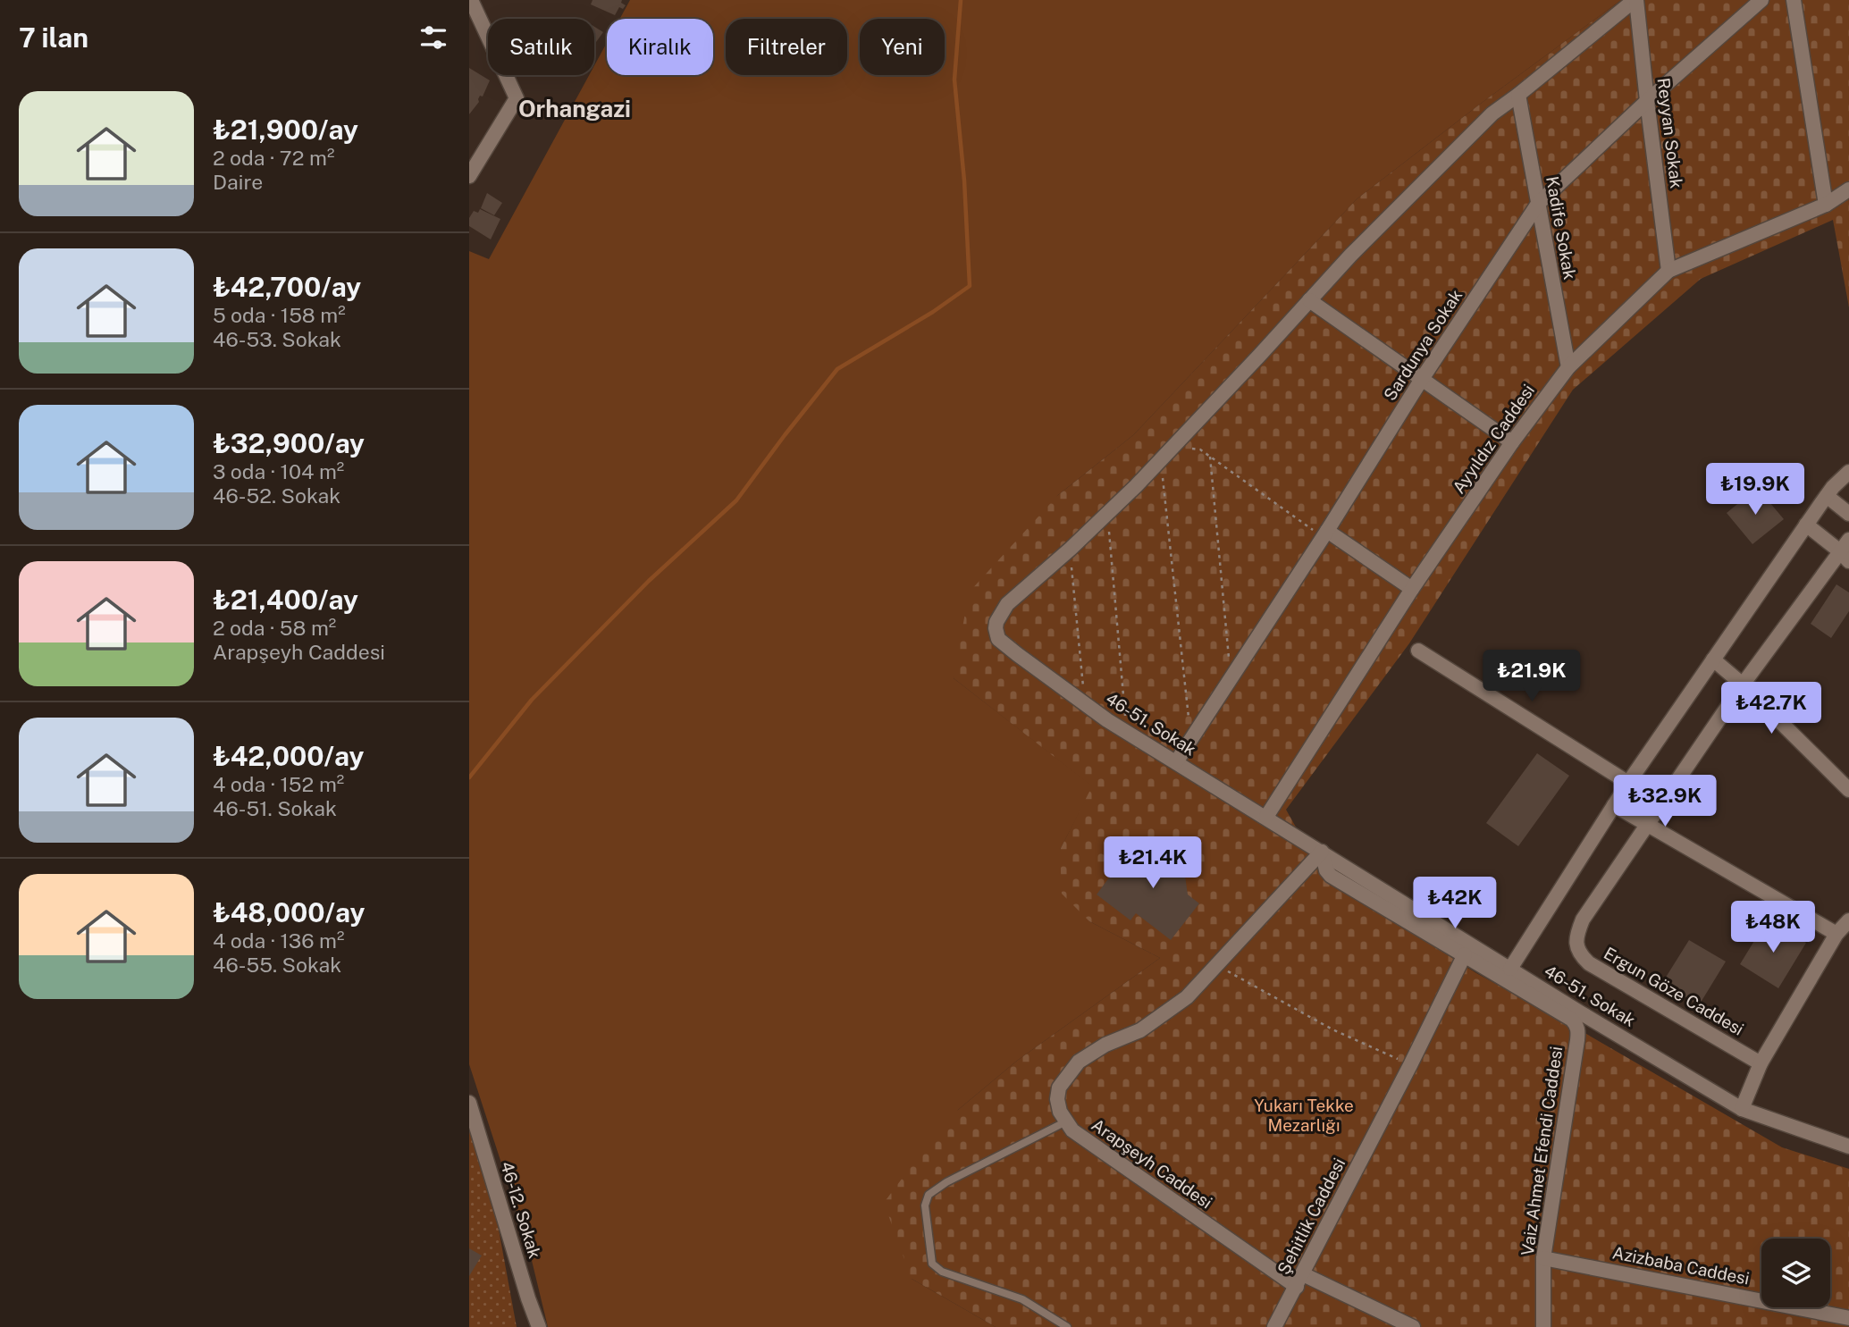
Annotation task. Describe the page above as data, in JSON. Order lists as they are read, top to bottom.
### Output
{
  "streets": {
    "street": [
      "Reyyan Sokak",
      "Kadife Sokak",
      "Sardunya Sokak",
      "Ayyıldız Caddesi",
      "46-51. Sokak",
      "Ergun Göze Caddesi",
      "Vaiz Ahmet Efendi Caddesi",
      "Arapşeyh Caddesi",
      "46-12. Sokak",
      "Şehitlik Caddesi",
      "Azizbaba Caddesi"
    ]
  },
  "crossings": [
    ["Reyyan Sokak", "Sardunya Sokak"],
    ["Reyyan Sokak", "Ayyıldız Caddesi"],
    ["Kadife Sokak", "Sardunya Sokak"],
    ["Kadife Sokak", "Ayyıldız Caddesi"],
    ["Sardunya Sokak", "46-51. Sokak"],
    ["Ayyıldız Caddesi", "46-51. Sokak"],
    ["46-51. Sokak", "Vaiz Ahmet Efendi Caddesi"],
    ["46-51. Sokak", "Arapşeyh Caddesi"],
    ["46-51. Sokak", "Şehitlik Caddesi"],
    ["Vaiz Ahmet Efendi Caddesi", "Azizbaba Caddesi"],
    ["Arapşeyh Caddesi", "Şehitlik Caddesi"]
  ],
  "districts": ["Orhangazi"],
  "parks": ["Yukarı Tekke Mezarlığı"],
  "page": {
    "heading": "7 ilan",
    "chip": [
      "Satılık",
      "Kiralık",
      "Filtreler",
      "Yeni"
    ],
    "list": [
      {
        "name": "₺21,900/ay",
        "note": "2 oda · 72 m² · Daire"
      },
      {
        "name": "₺42,700/ay",
        "note": "5 oda · 158 m² · 46-53. Sokak"
      },
      {
        "name": "₺32,900/ay",
        "note": "3 oda · 104 m² · 46-52. Sokak"
      },
      {
        "name": "₺21,400/ay",
        "note": "2 oda · 58 m² · Arapşeyh Caddesi"
      },
      {
        "name": "₺42,000/ay",
        "note": "4 oda · 152 m² · 46-51. Sokak"
      },
      {
        "name": "₺48,000/ay",
        "note": "4 oda · 136 m² · 46-55. Sokak"
      }
    ],
    "price": [
      "₺19.9K",
      "₺21.9K",
      "₺42.7K",
      "₺32.9K",
      "₺21.4K",
      "₺42K",
      "₺48K"
    ]
  }
}
